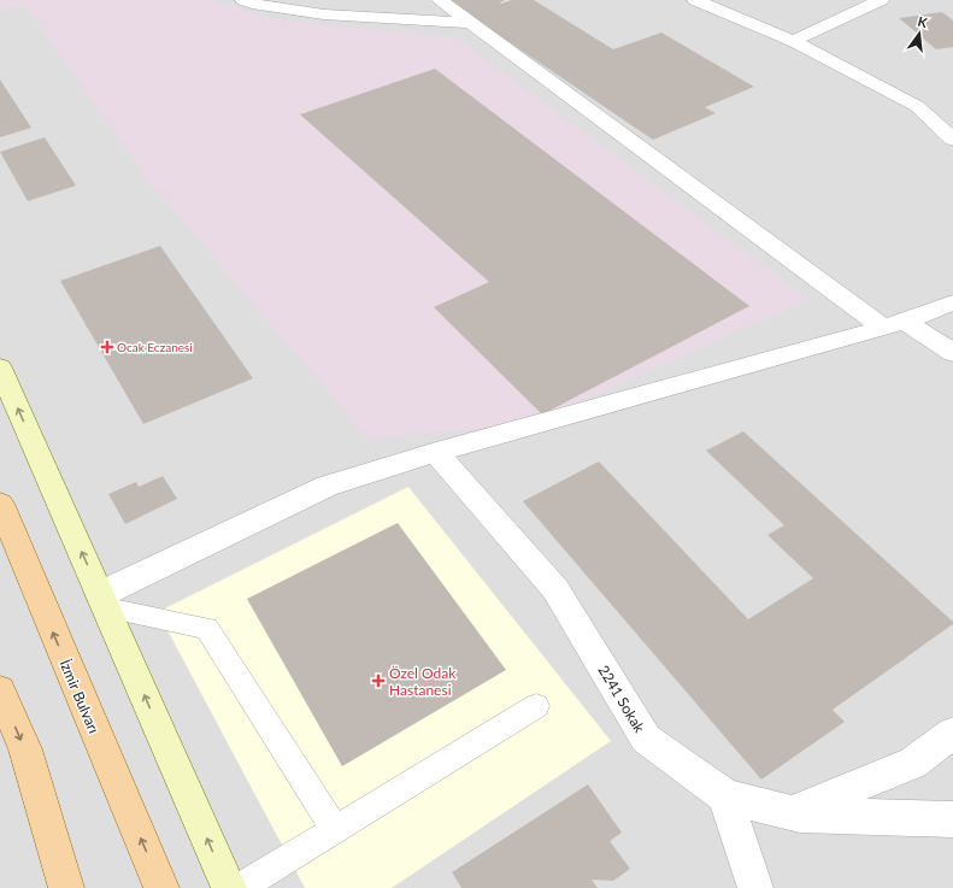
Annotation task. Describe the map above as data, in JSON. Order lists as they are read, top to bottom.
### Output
{
  "streets": {
    "main road": ["İzmir Bulvarı"],
    "street": ["2241 Sokak"]
  },
  "places": {
    "health": ["Ocak Eczanesi", "Özel Odak Hastanesi"]
  },
  "north": "top"
}
